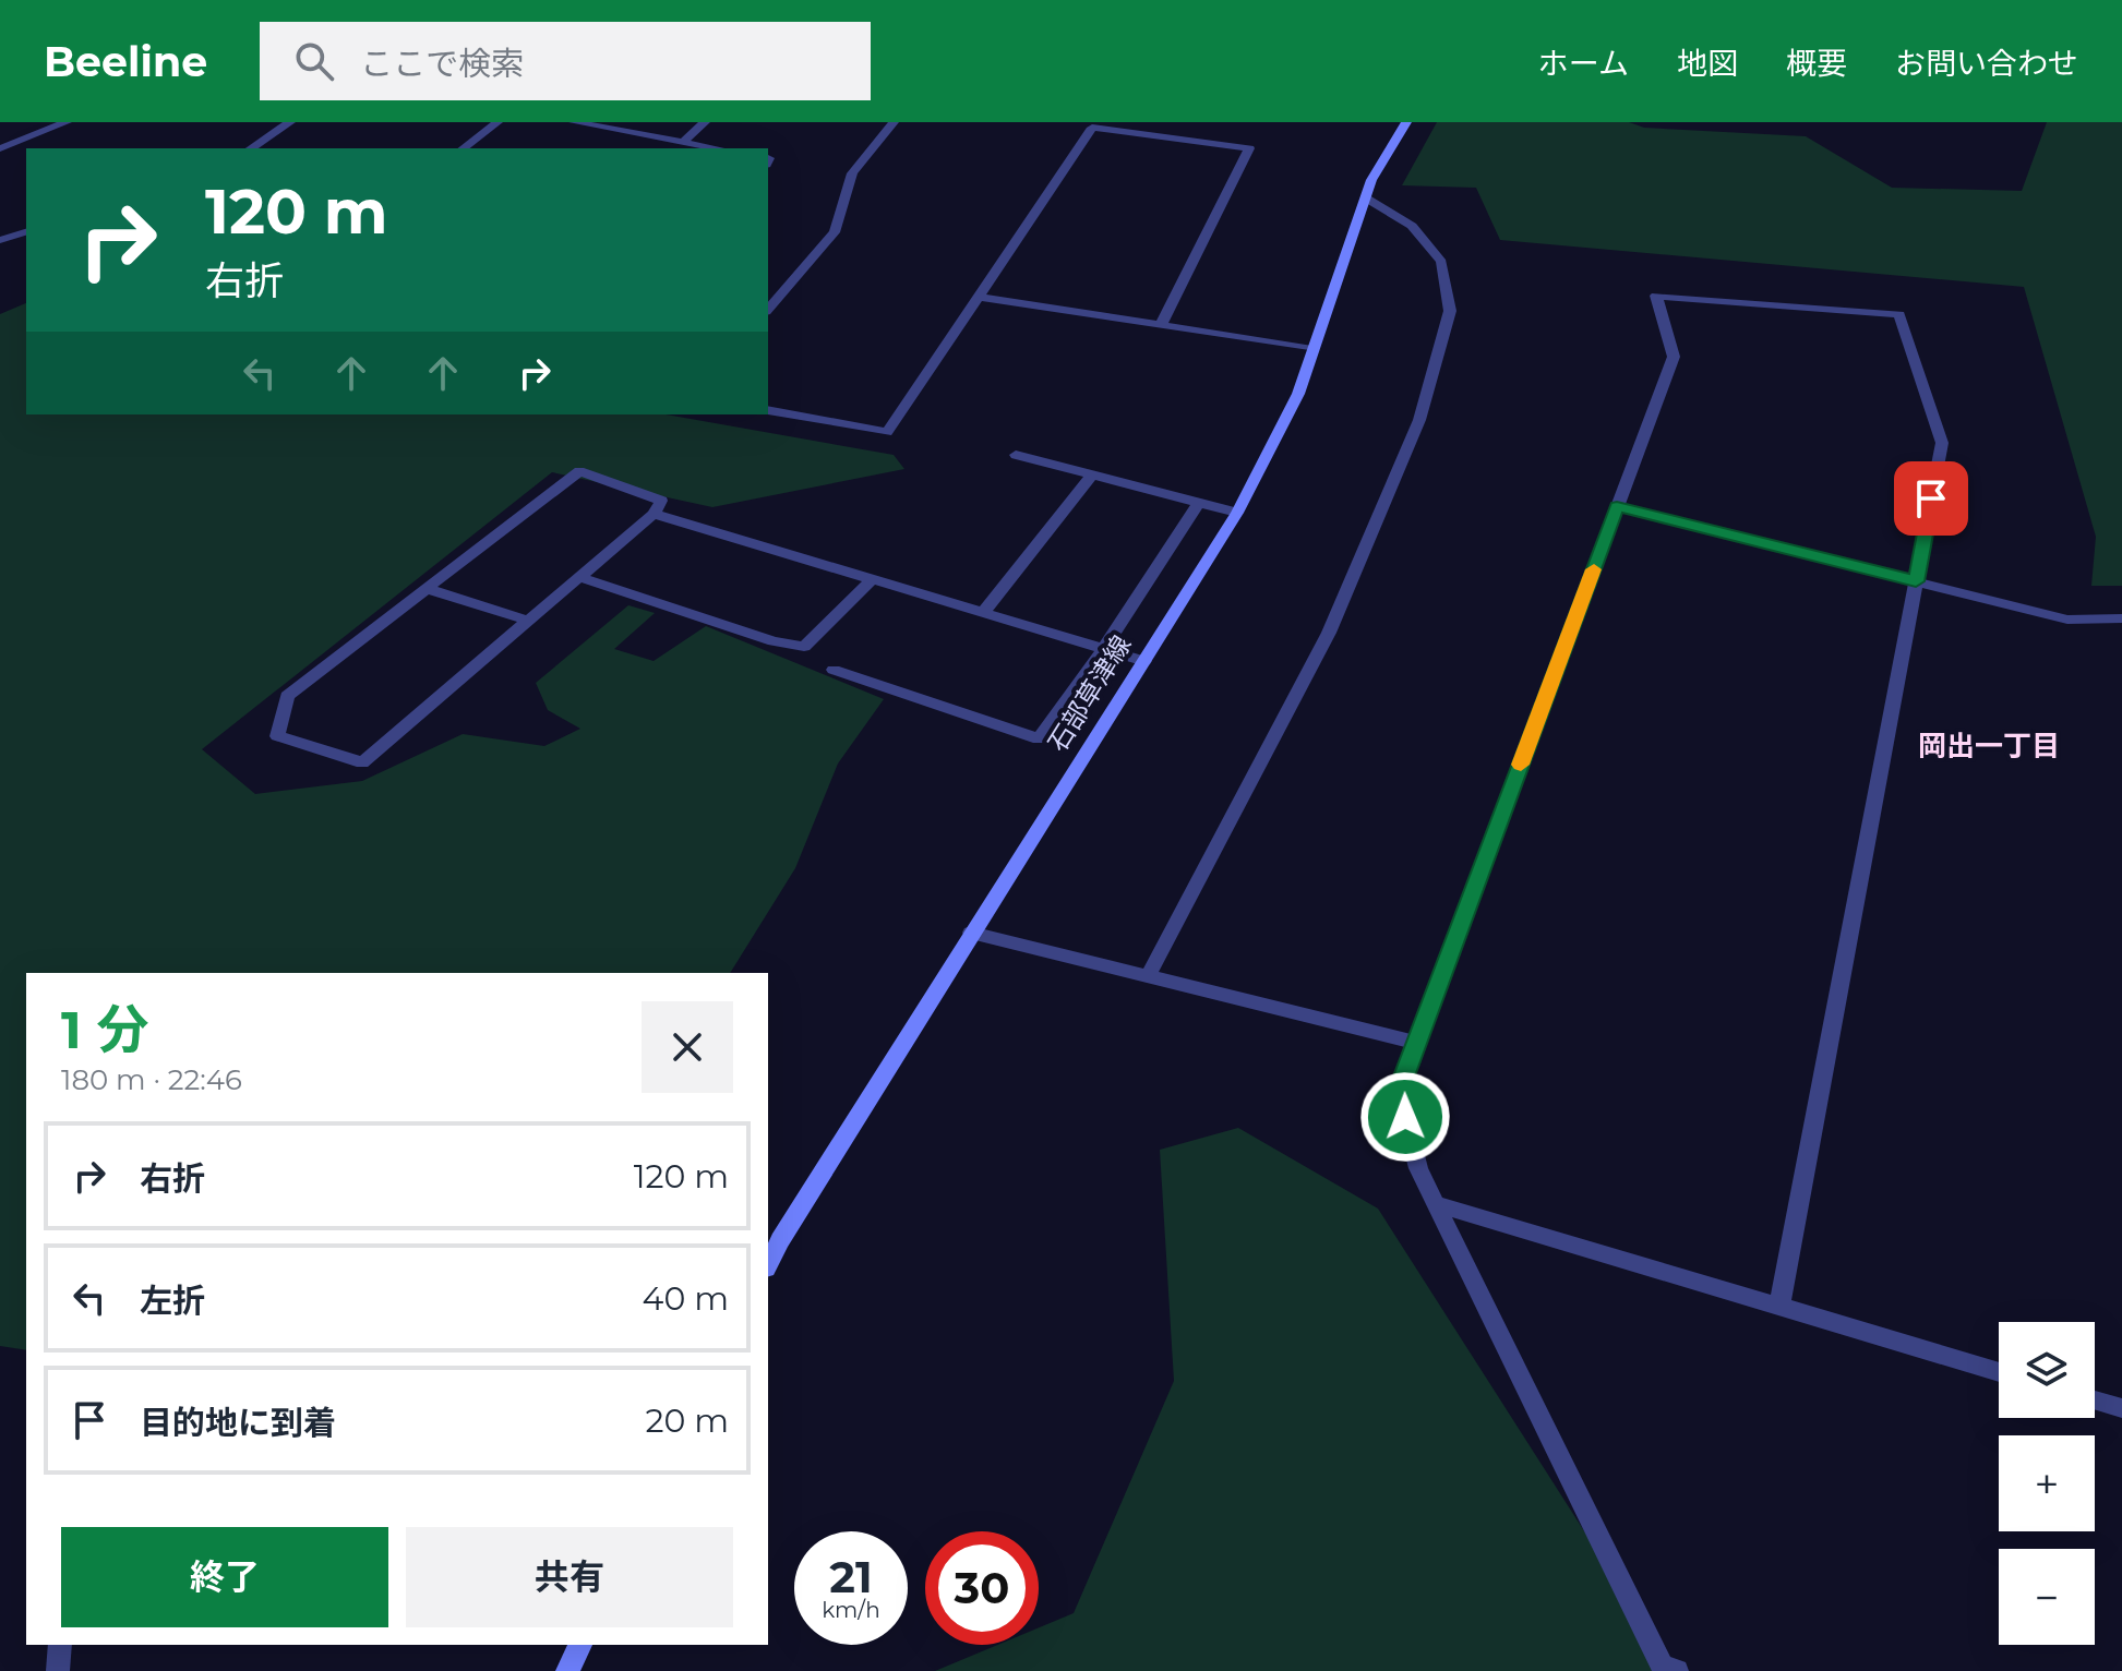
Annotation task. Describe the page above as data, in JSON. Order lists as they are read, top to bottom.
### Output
{
  "streets": {
    "main road": ["石部草津線"]
  },
  "districts": ["岡出一丁目"],
  "page": {
    "header": "Beeline",
    "search": "ここで検索",
    "nav": [
      "ホーム",
      "地図",
      "概要",
      "お問い合わせ"
    ],
    "turn": ["120 m", "右折"],
    "heading": ["1 分", "180 m · 22:46"],
    "list": [
      {
        "name": "右折",
        "value": "120 m"
      },
      {
        "name": "左折",
        "value": "40 m"
      },
      {
        "name": "目的地に到着",
        "value": "20 m"
      }
    ],
    "map_buttons": ["+", "−"],
    "buttons": ["終了", "共有"],
    "speed": "21 km/h",
    "limit": "30"
  }
}
